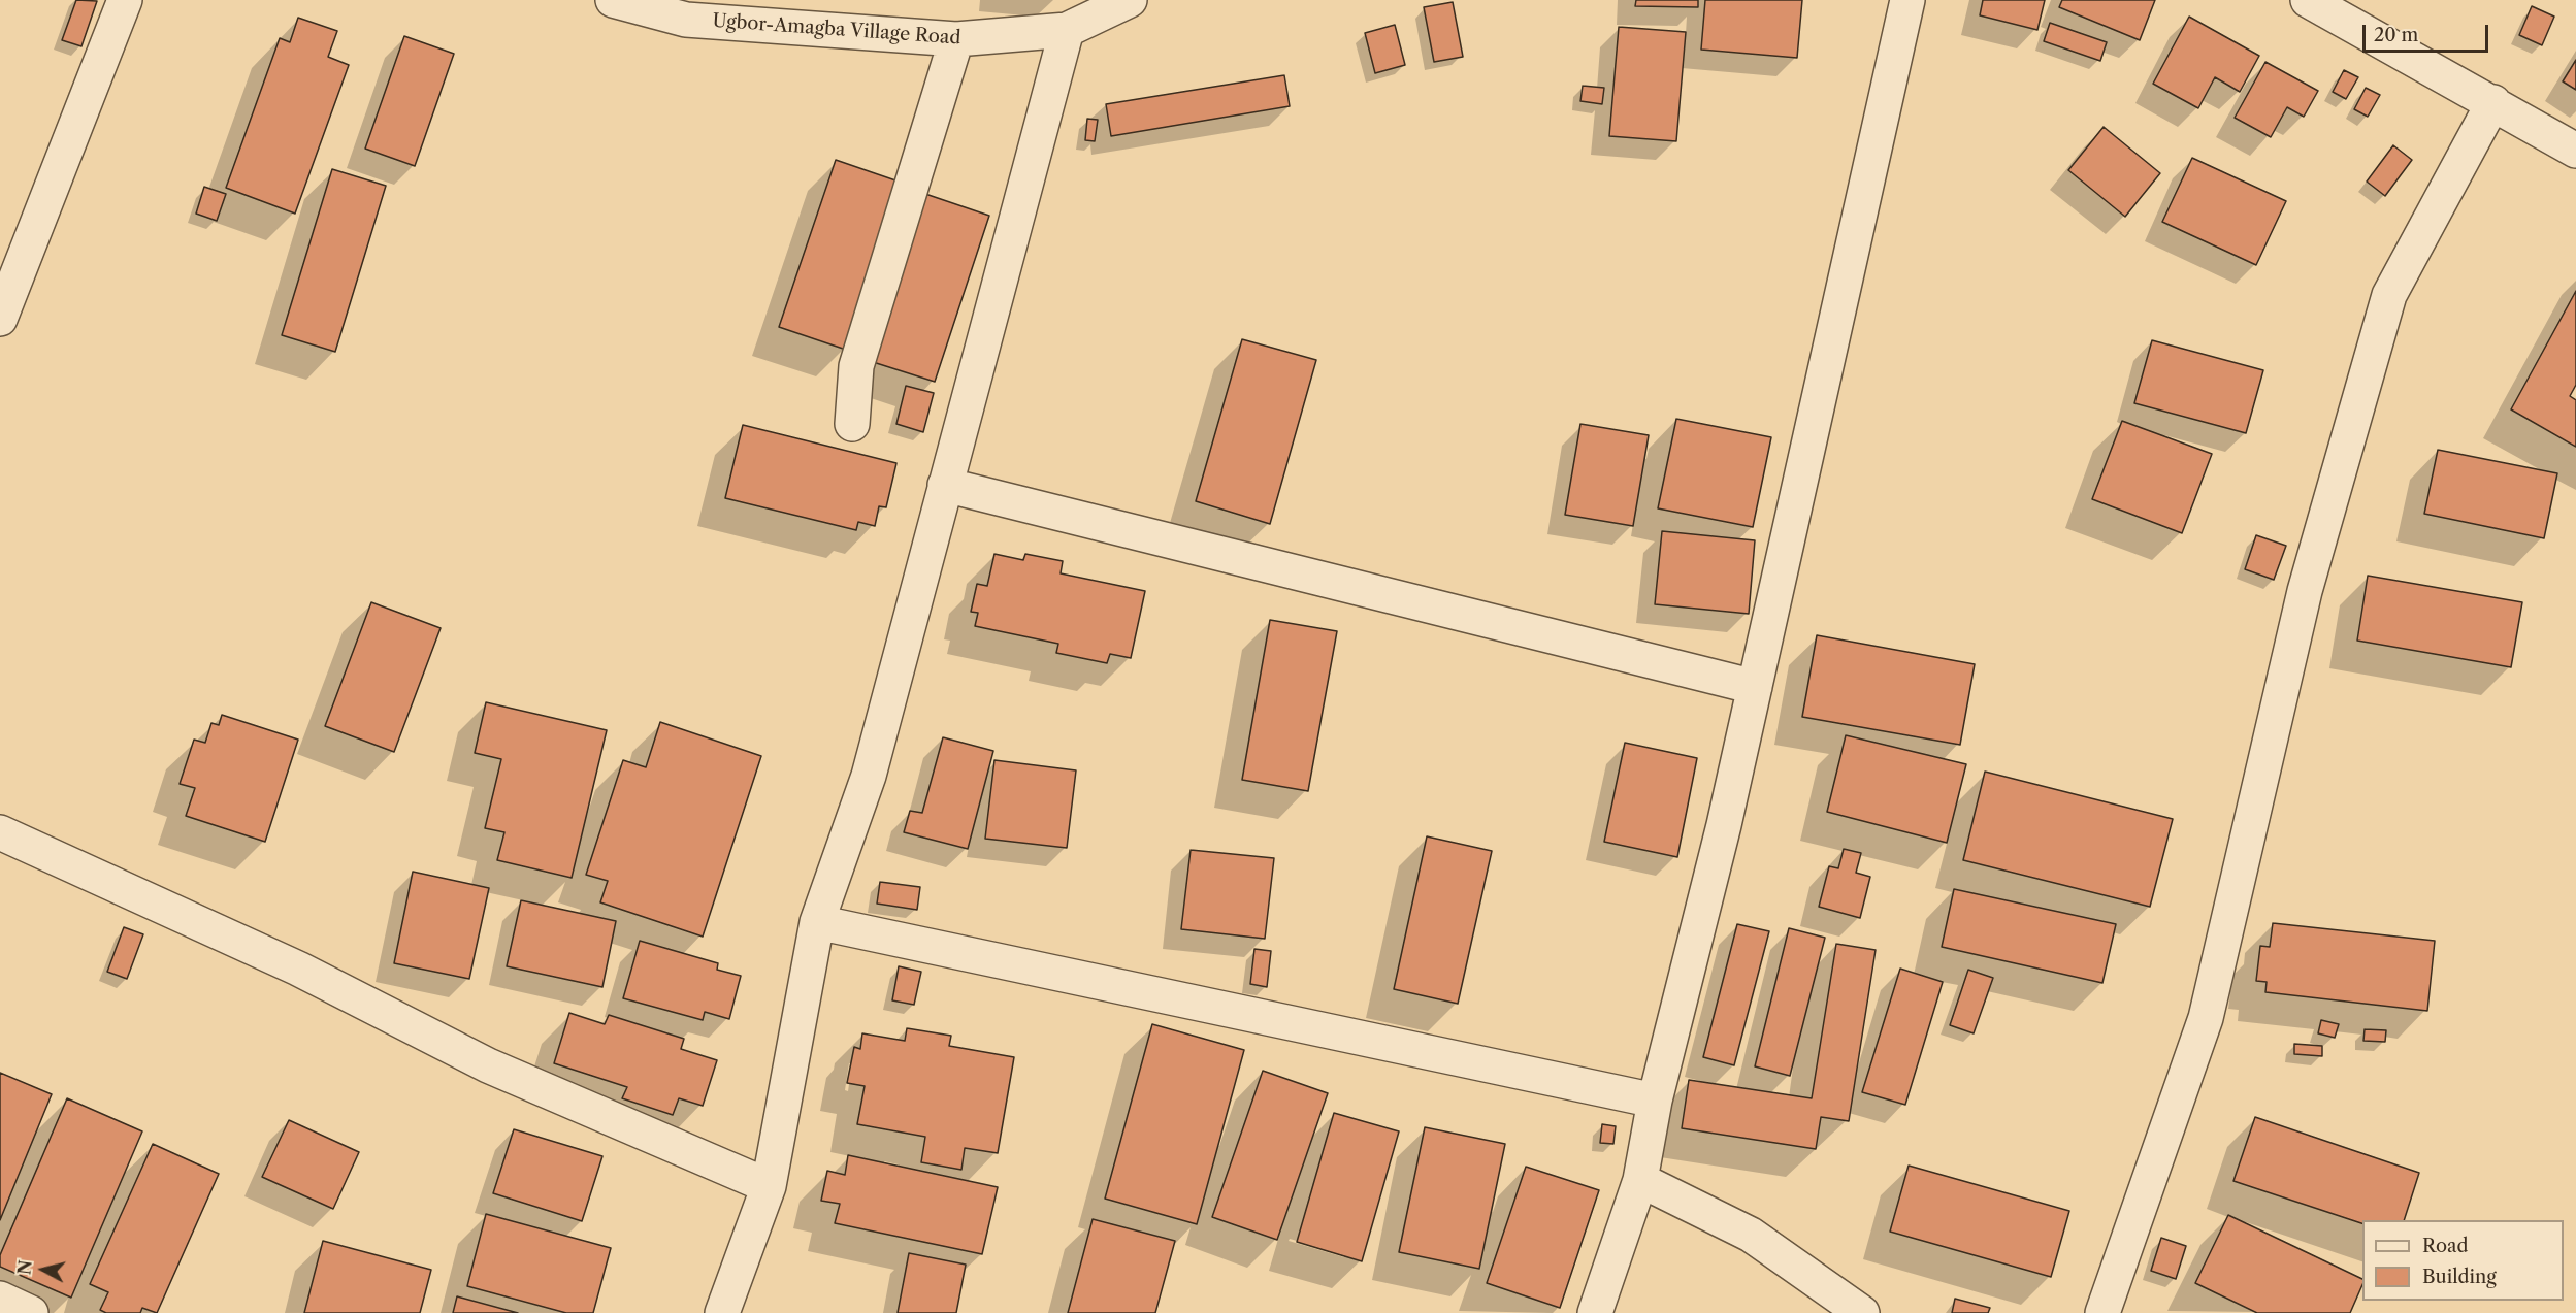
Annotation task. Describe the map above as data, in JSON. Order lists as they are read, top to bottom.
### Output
{
  "streets": {
    "street": ["Ugbor-Amagba Village Road"]
  },
  "legend": ["Road", "Building"],
  "scale_bar": "20 m",
  "north": "left"
}
